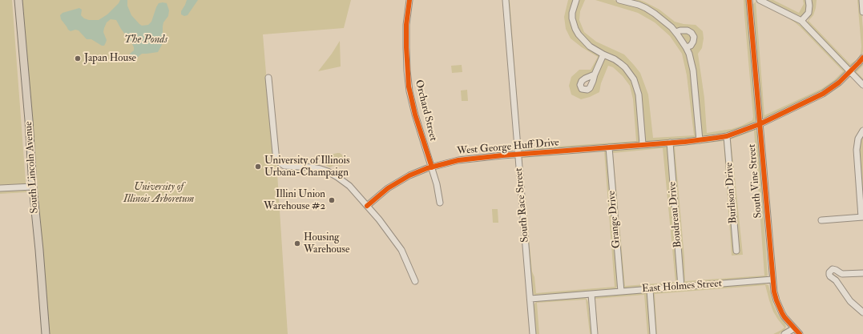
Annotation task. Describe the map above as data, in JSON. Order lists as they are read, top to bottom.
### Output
{
  "streets": {
    "main road": ["South Lincoln Avenue"],
    "street": [
      "Orchard Street",
      "West George Huff Drive",
      "South Vine Street",
      "Burlison Drive",
      "South Race Street",
      "Boudreau Drive",
      "Grange Drive",
      "East Holmes Street"
    ]
  },
  "crossings": [
    ["Orchard Street", "West George Huff Drive"],
    ["West George Huff Drive", "South Vine Street"],
    ["West George Huff Drive", "Burlison Drive"],
    ["West George Huff Drive", "South Race Street"],
    ["West George Huff Drive", "Boudreau Drive"],
    ["West George Huff Drive", "Grange Drive"],
    ["South Vine Street", "East Holmes Street"],
    ["South Race Street", "East Holmes Street"],
    ["Boudreau Drive", "East Holmes Street"],
    ["Grange Drive", "East Holmes Street"]
  ],
  "water": ["The Ponds"],
  "parks": ["University of Illinois Arboretum"],
  "places": [
    "Japan House",
    "University of Illinois Urbana-Champaign",
    "Illini Union Warehouse #2",
    "Housing Warehouse"
  ]
}
